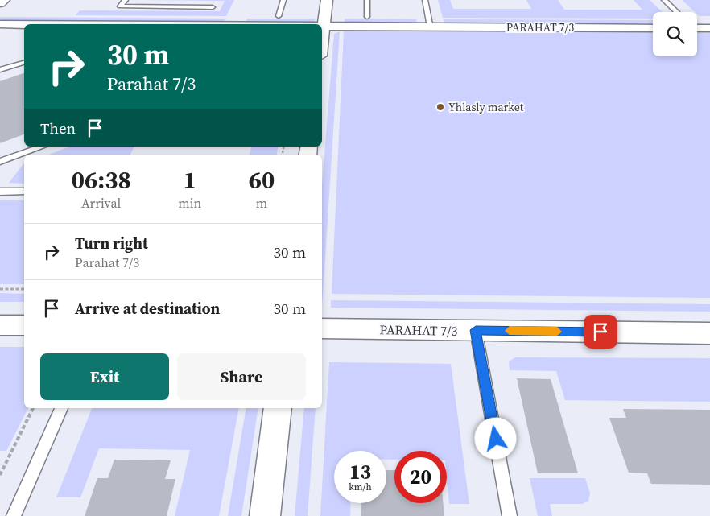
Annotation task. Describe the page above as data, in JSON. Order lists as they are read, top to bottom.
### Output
{
  "streets": {
    "street": ["PARAHAT 7/3"]
  },
  "places": ["Yhlasly market"],
  "page": {
    "turn": ["30 m", "Parahat 7/3"],
    "then": "Then",
    "eta": [
      "06:38",
      "Arrival",
      "1",
      "min",
      "60",
      "m"
    ],
    "list": [
      {
        "name": "Turn right",
        "note": "Parahat 7/3",
        "value": "30 m"
      },
      {
        "name": "Arrive at destination",
        "value": "30 m"
      }
    ],
    "buttons": ["Exit", "Share"],
    "speed": "13 km/h",
    "limit": "20"
  }
}
